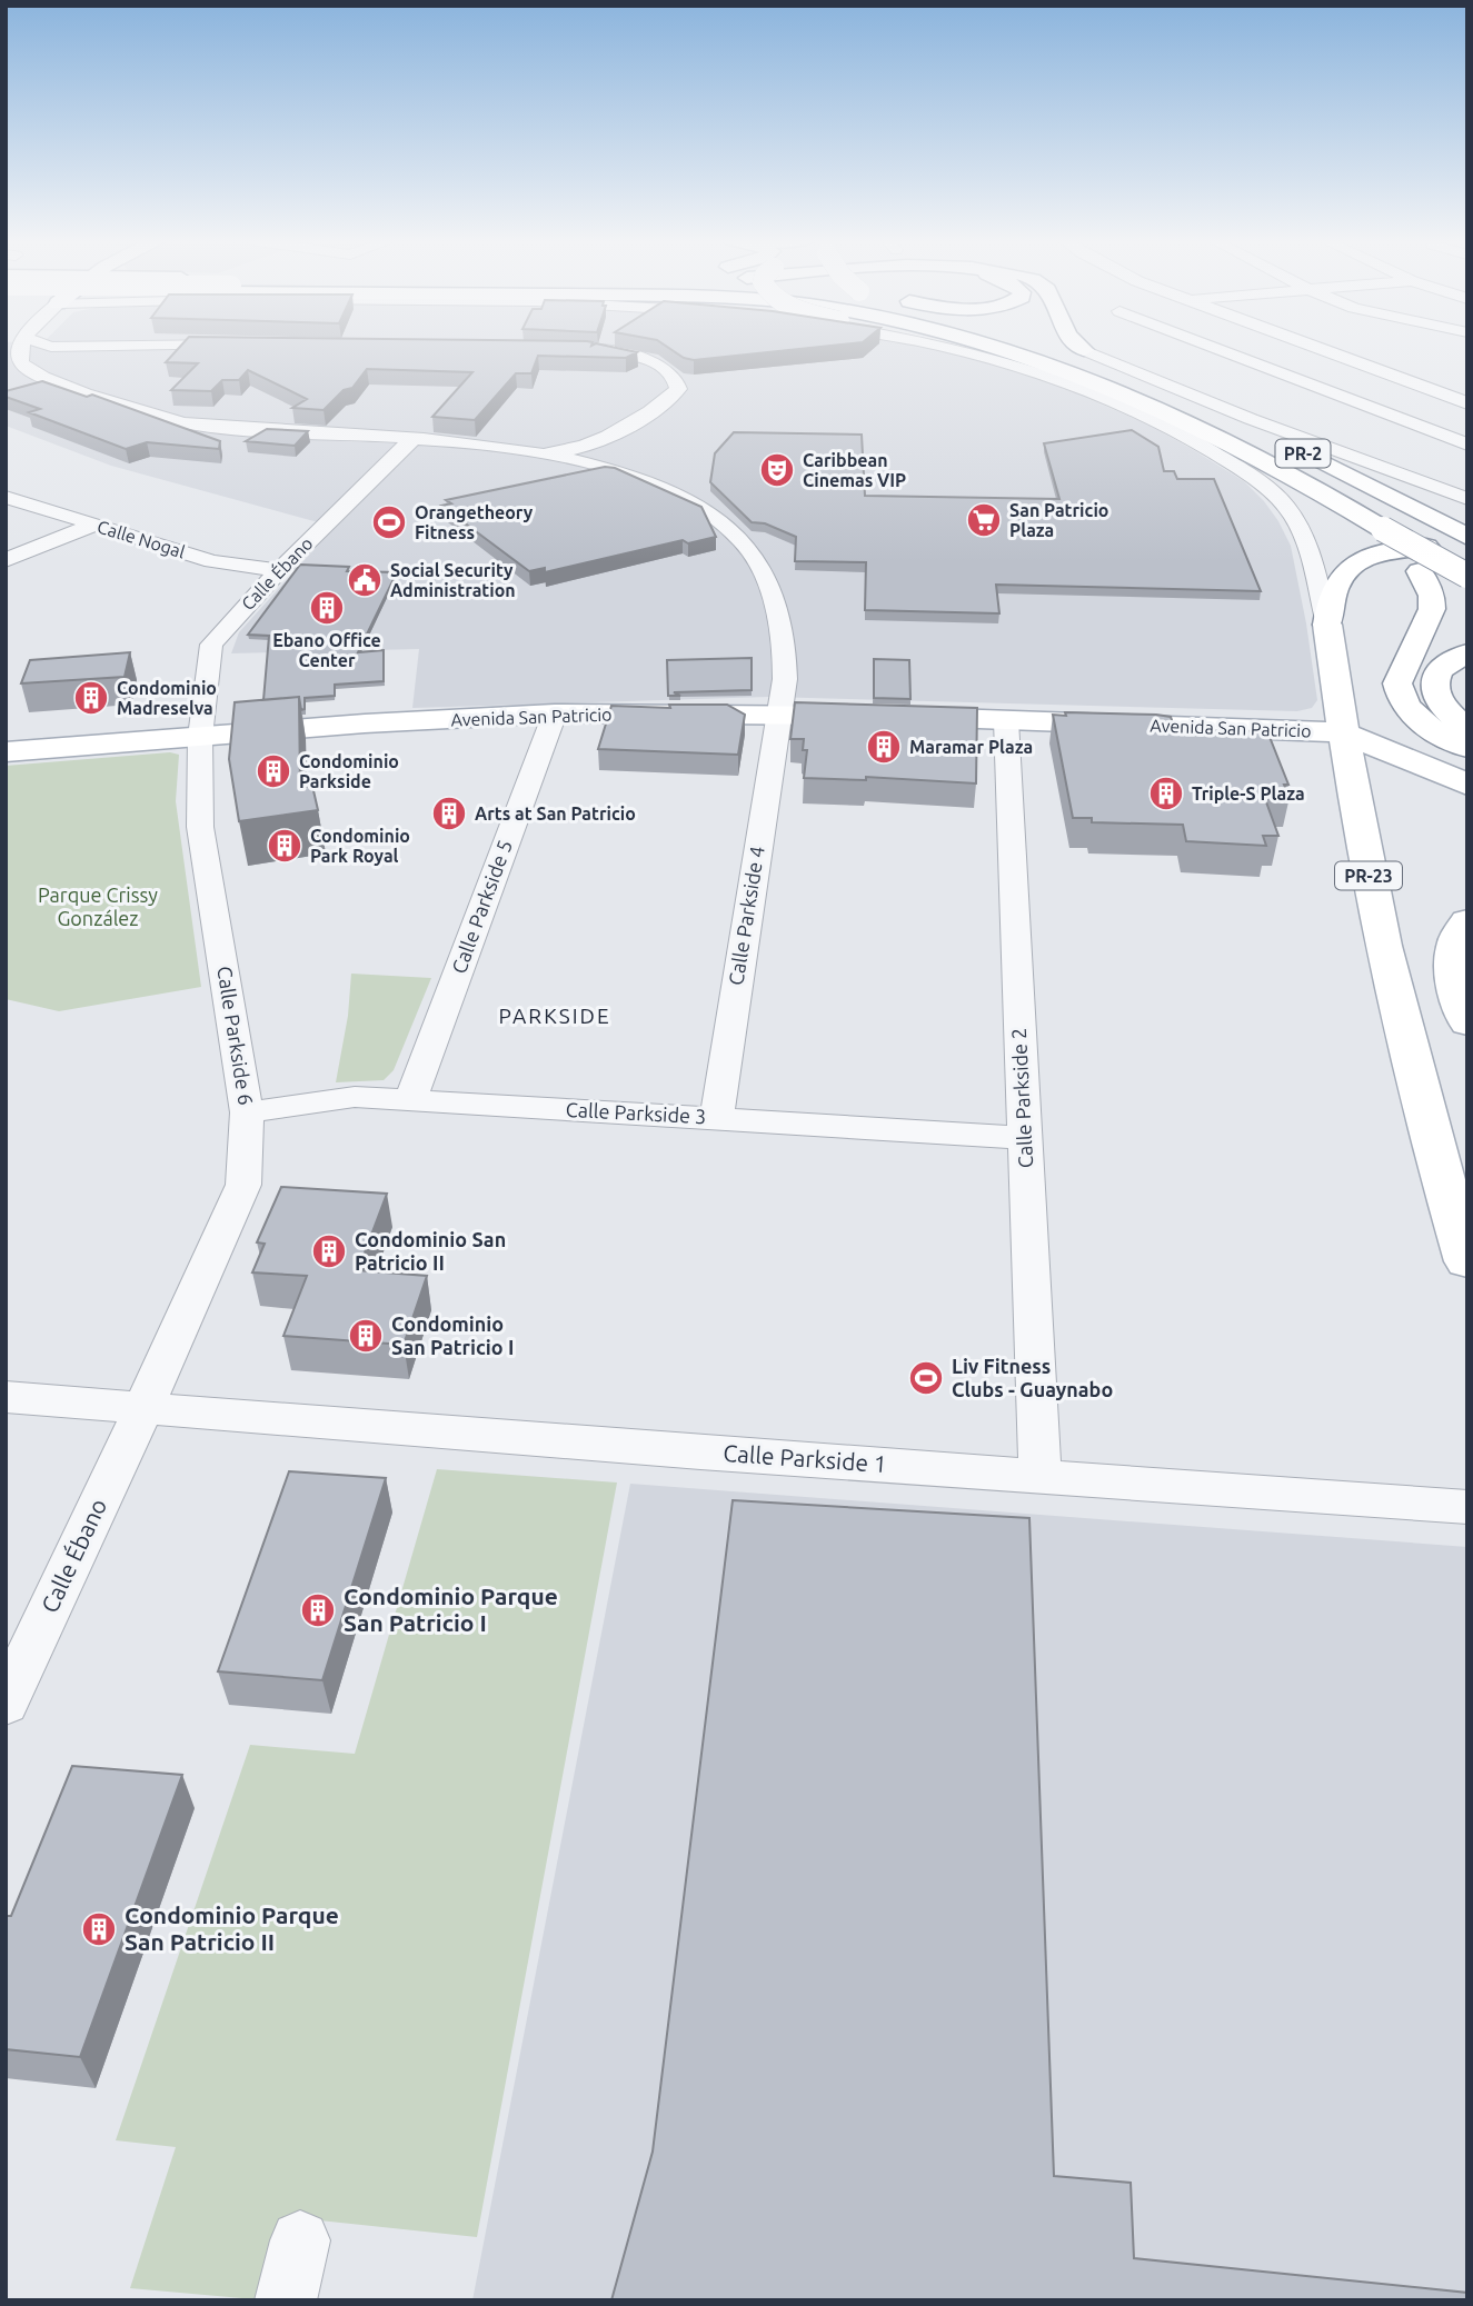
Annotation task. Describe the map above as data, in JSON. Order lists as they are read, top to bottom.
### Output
{
  "streets": {
    "main road": ["PR-2", "Avenida San Patricio", "PR-23"],
    "street": [
      "Calle Nogal",
      "Calle Ébano",
      "Calle Parkside 5",
      "Calle Parkside 4",
      "Calle Parkside 6",
      "Calle Parkside 2",
      "Calle Parkside 3",
      "Calle Parkside 1"
    ]
  },
  "crossings": [
    ["Calle Nogal", "Calle Ébano"],
    ["Calle Ébano", "Avenida San Patricio"],
    ["Calle Ébano", "Calle Parkside 4"],
    ["Calle Ébano", "Calle Parkside 6"],
    ["Calle Ébano", "Calle Parkside 1"],
    ["Avenida San Patricio", "PR-23"],
    ["Avenida San Patricio", "Calle Parkside 5"],
    ["Avenida San Patricio", "Calle Parkside 4"],
    ["Avenida San Patricio", "Calle Parkside 6"],
    ["Avenida San Patricio", "Calle Parkside 2"],
    ["Calle Parkside 5", "Calle Parkside 3"],
    ["Calle Parkside 4", "Calle Parkside 3"],
    ["Calle Parkside 6", "Calle Parkside 3"],
    ["Calle Parkside 6", "Calle Parkside 1"],
    ["Calle Parkside 2", "Calle Parkside 3"],
    ["Calle Parkside 2", "Calle Parkside 1"]
  ],
  "districts": ["PARKSIDE"],
  "parks": ["Parque Crissy González"],
  "places": {
    "theatre": ["Caribbean Cinemas VIP"],
    "supermarket": ["San Patricio Plaza"],
    "sports": ["Orangetheory Fitness", "Liv Fitness Clubs - Guaynabo"],
    "public building": ["Social Security Administration"],
    "building": [
      "Ebano Office Center",
      "Condominio Madreselva",
      "Maramar Plaza",
      "Condominio Parkside",
      "Triple-S Plaza",
      "Arts at San Patricio",
      "Condominio Park Royal",
      "Condominio San Patricio II",
      "Condominio San Patricio I",
      "Condominio Parque San Patricio I",
      "Condominio Parque San Patricio II"
    ]
  }
}
